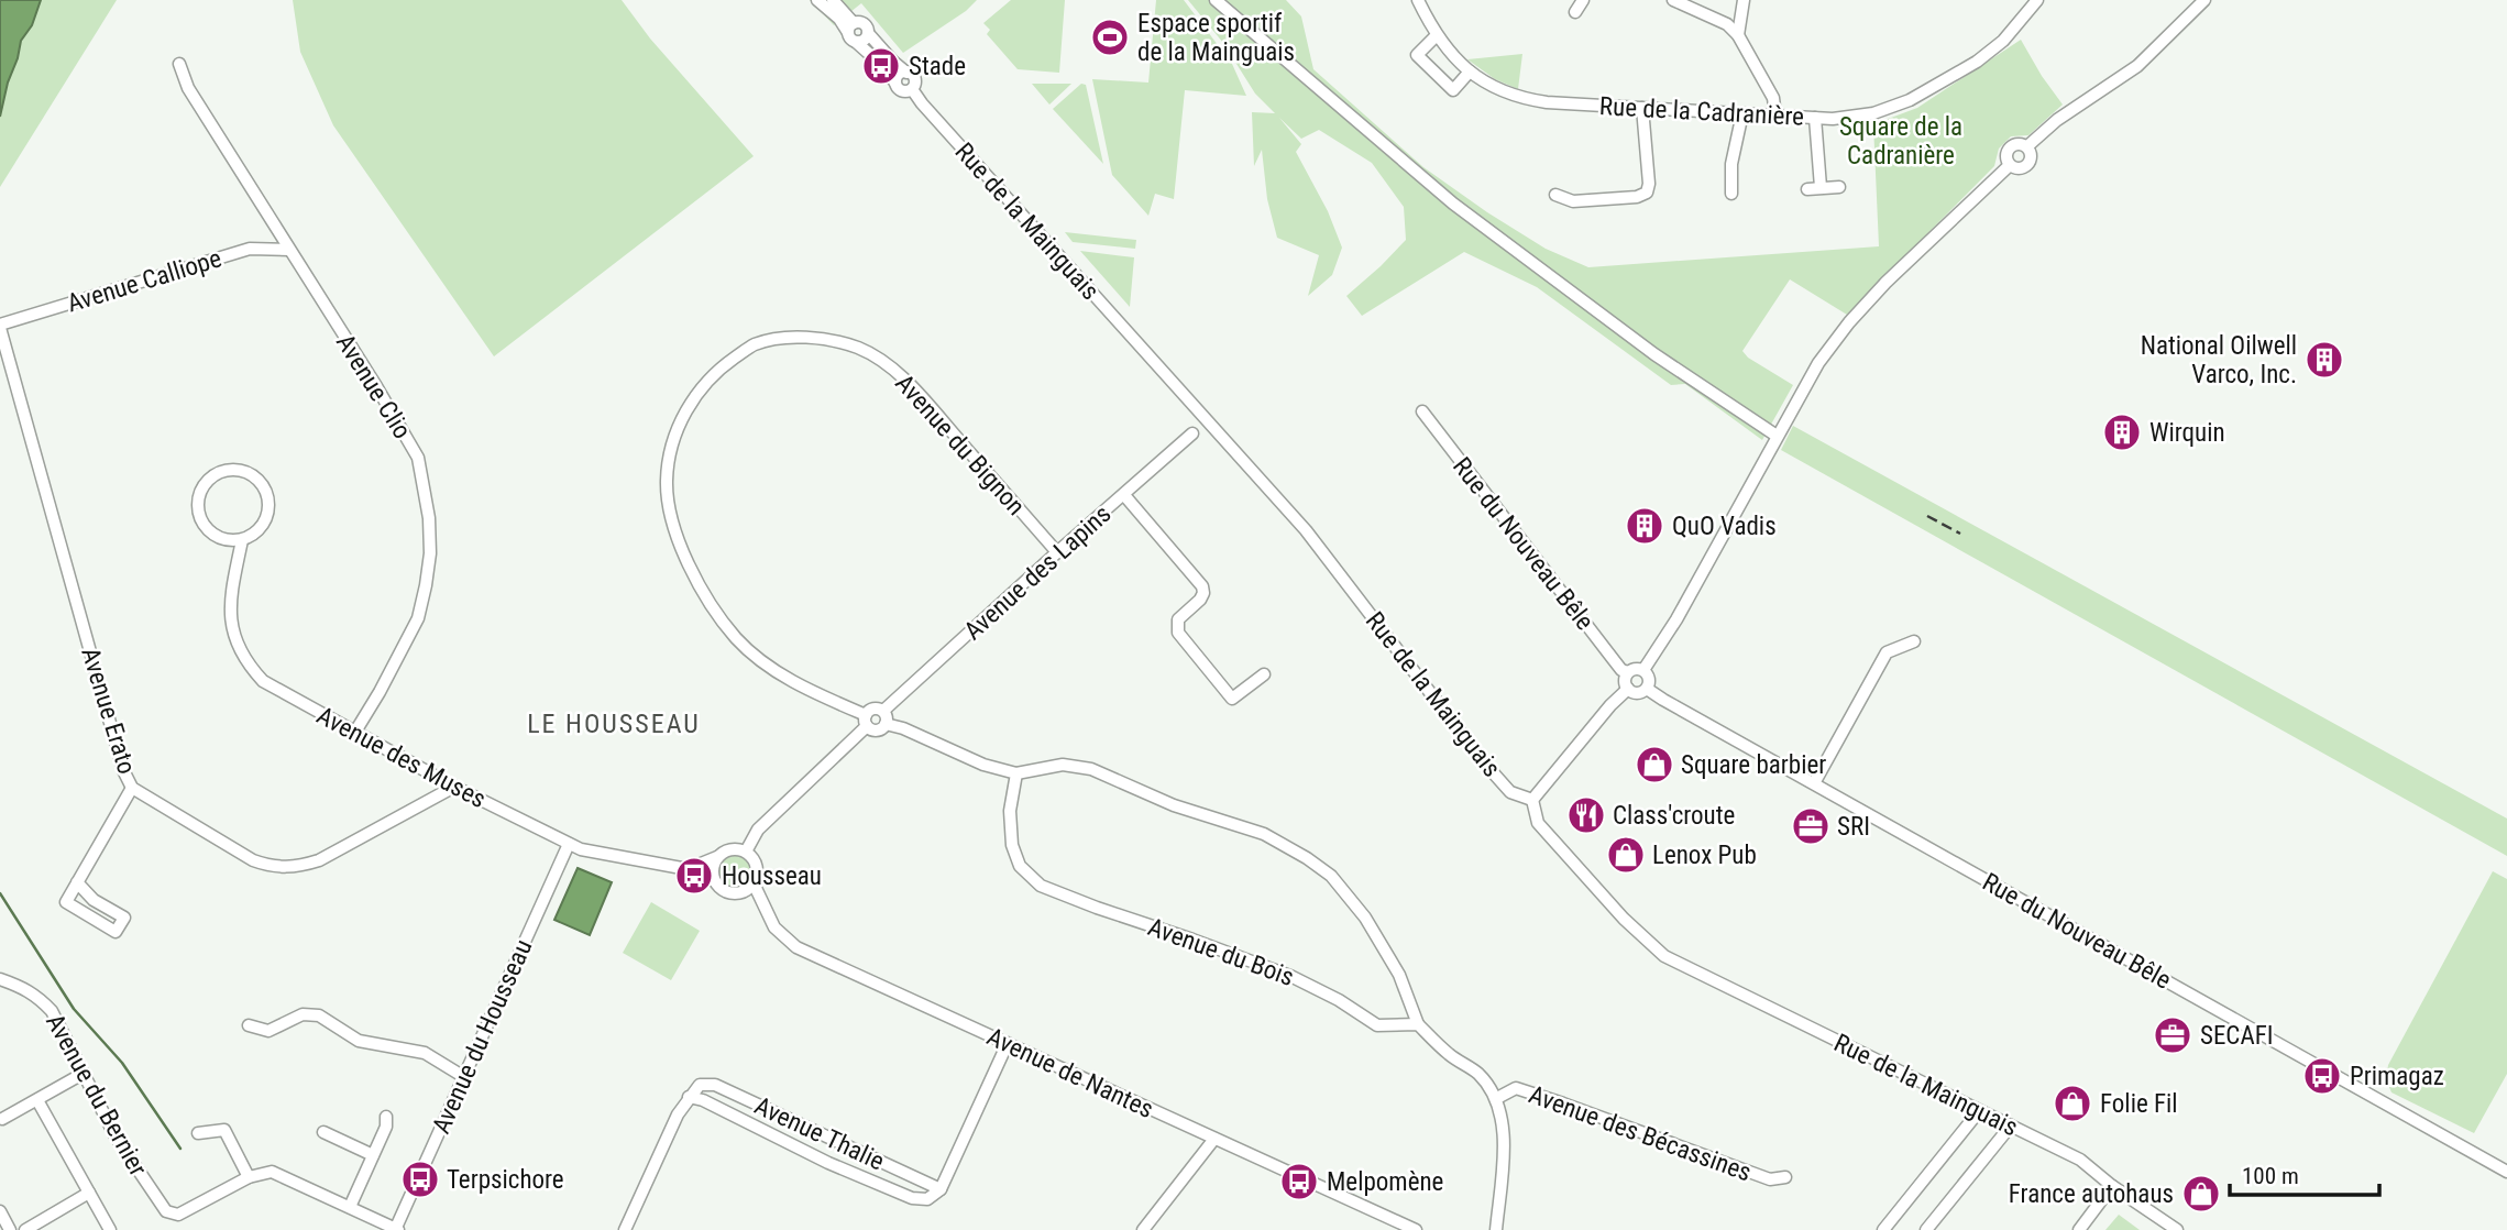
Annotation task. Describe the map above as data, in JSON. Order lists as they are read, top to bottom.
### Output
{
  "streets": {
    "street": [
      "Rue de la Cadranière",
      "Rue de la Mainguais",
      "Avenue Calliope",
      "Avenue Clio",
      "Avenue du Bignon",
      "Rue du Nouveau Bêle",
      "Avenue des Lapins",
      "Avenue Erato",
      "Avenue des Muses",
      "Avenue du Bois",
      "Avenue du Housseau",
      "Avenue de Nantes",
      "Avenue du Bernier",
      "Avenue Thalie",
      "Avenue des Bécassines"
    ]
  },
  "crossings": [
    ["Avenue Calliope", "Avenue Clio"],
    ["Avenue Calliope", "Avenue Erato"],
    ["Avenue Clio", "Avenue des Muses"],
    ["Avenue du Bignon", "Avenue des Lapins"],
    ["Avenue Erato", "Avenue des Muses"],
    ["Avenue des Muses", "Avenue du Housseau"],
    ["Avenue des Muses", "Avenue de Nantes"],
    ["Avenue du Housseau", "Avenue du Bernier"]
  ],
  "districts": ["LE HOUSSEAU"],
  "parks": ["Square de la Cadranière"],
  "places": {
    "sports": ["Espace sportif de la Mainguais"],
    "bus stop": [
      "Stade",
      "Housseau",
      "Primagaz",
      "Terpsichore",
      "Melpomène"
    ],
    "building": ["National Oilwell Varco, Inc.", "Wirquin", "QuO Vadis"],
    "shop": [
      "Square barbier",
      "Lenox Pub",
      "Folie Fil",
      "France autohaus"
    ],
    "restaurant": ["Class'croute"],
    "office": ["SRI", "SECAFI"]
  },
  "scale_bar": "100 m"
}
